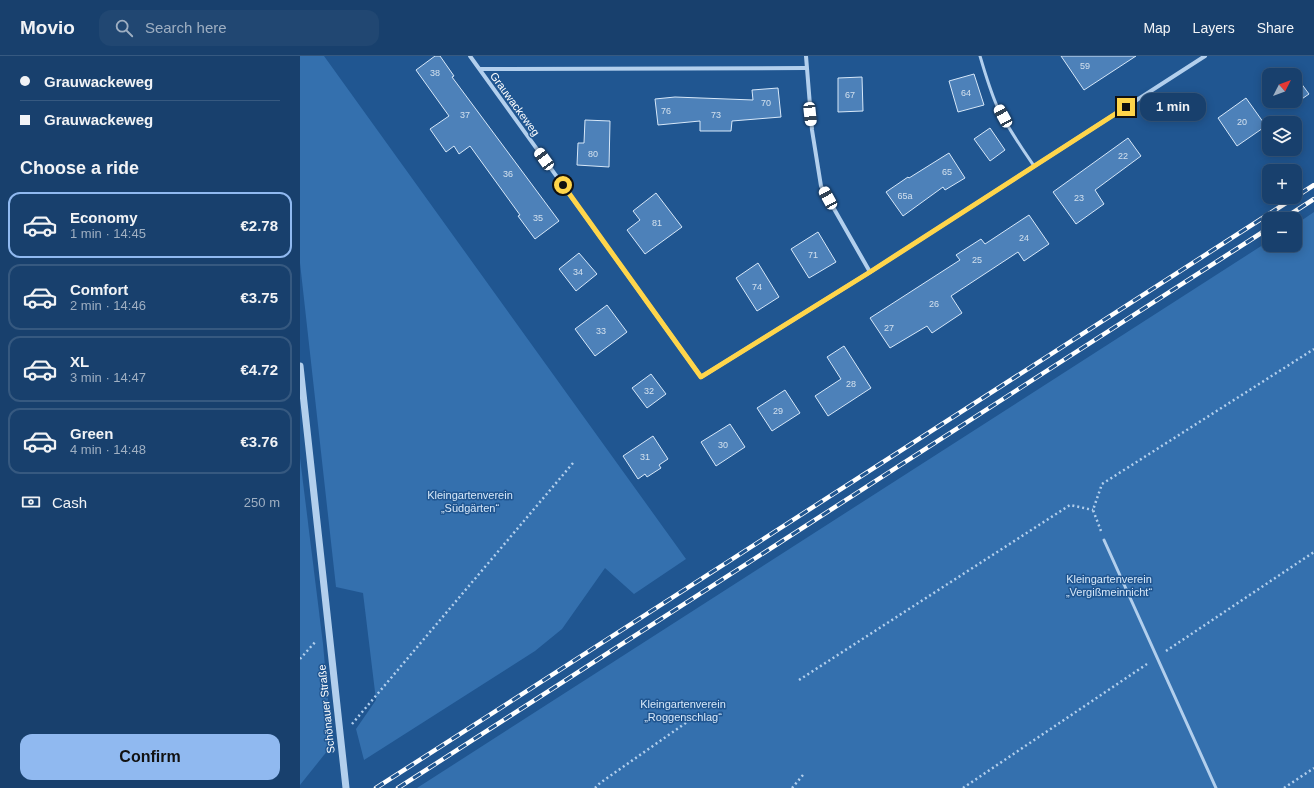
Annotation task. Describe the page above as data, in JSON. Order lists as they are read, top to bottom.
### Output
{
  "streets": {
    "street": ["Grauwackeweg", "Schönauer Straße"]
  },
  "parks": ["Kleingartenverein „Südgärten“", "Kleingartenverein „Vergißmeinnicht“", "Kleingartenverein „Roggenschlag“"],
  "house_numbers": [
    "59",
    "38",
    "64",
    "67",
    "70",
    "76",
    "37",
    "73",
    "20",
    "80",
    "22",
    "65",
    "36",
    "65a",
    "23",
    "35",
    "81",
    "24",
    "71",
    "25",
    "34",
    "74",
    "26",
    "27",
    "33",
    "28",
    "32",
    "29",
    "30",
    "31"
  ],
  "north": "top right",
  "page": {
    "header": "Movio",
    "search": "Search here",
    "nav": ["Map", "Layers", "Share"],
    "banner": ["Grauwackeweg", "Grauwackeweg"],
    "map_buttons": ["+", "−"],
    "bubble": "1 min",
    "heading": "Choose a ride",
    "list": [
      {
        "name": "Economy",
        "note": "1 min · 14:45",
        "value": "€2.78"
      },
      {
        "name": "Comfort",
        "note": "2 min · 14:46",
        "value": "€3.75"
      },
      {
        "name": "XL",
        "note": "3 min · 14:47",
        "value": "€4.72"
      },
      {
        "name": "Green",
        "note": "4 min · 14:48",
        "value": "€3.76"
      }
    ],
    "pay": ["Cash", "250 m"],
    "buttons": "Confirm"
  }
}
